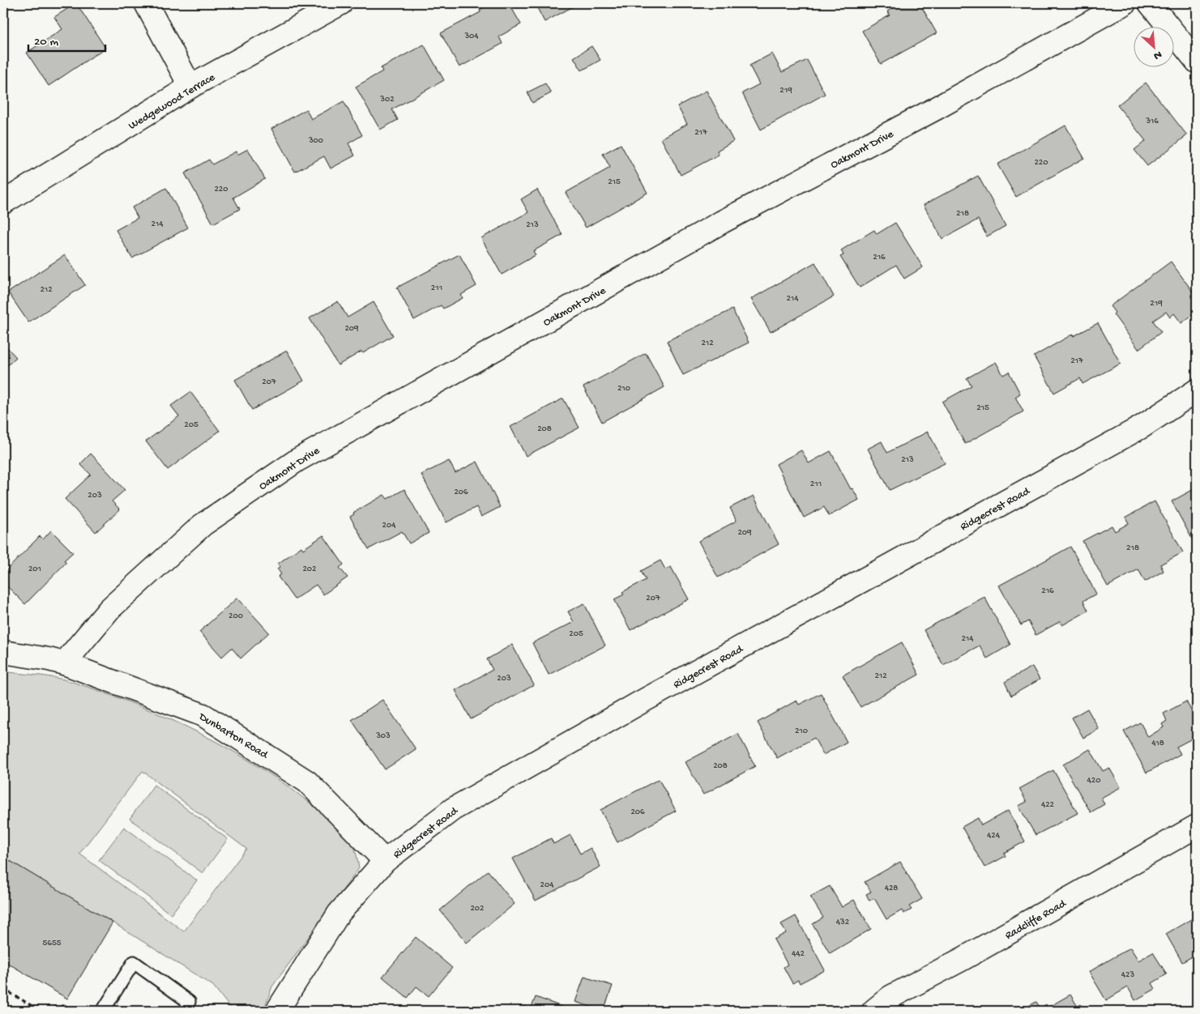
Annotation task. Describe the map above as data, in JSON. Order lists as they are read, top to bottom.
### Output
{
  "streets": {
    "street": [
      "Wedgewood Terrace",
      "Oakmont Drive",
      "Ridgecrest Road",
      "Dunbarton Road",
      "Radcliffe Road"
    ]
  },
  "crossings": [
    ["Oakmont Drive", "Dunbarton Road"],
    ["Ridgecrest Road", "Dunbarton Road"]
  ],
  "house_numbers": [
    "304",
    "219",
    "302",
    "316",
    "217",
    "300",
    "220",
    "215",
    "220",
    "218",
    "214",
    "213",
    "216",
    "211",
    "212",
    "214",
    "219",
    "209",
    "212",
    "217",
    "207",
    "210",
    "215",
    "205",
    "208",
    "213",
    "211",
    "206",
    "203",
    "204",
    "209",
    "218",
    "201",
    "202",
    "216",
    "207",
    "200",
    "205",
    "214",
    "212",
    "203",
    "210",
    "303",
    "418",
    "208",
    "420",
    "422",
    "206",
    "424",
    "204",
    "428",
    "202",
    "432",
    "5655",
    "442",
    "423"
  ],
  "scale_bar": "20 m",
  "north": "bottom right"
}
